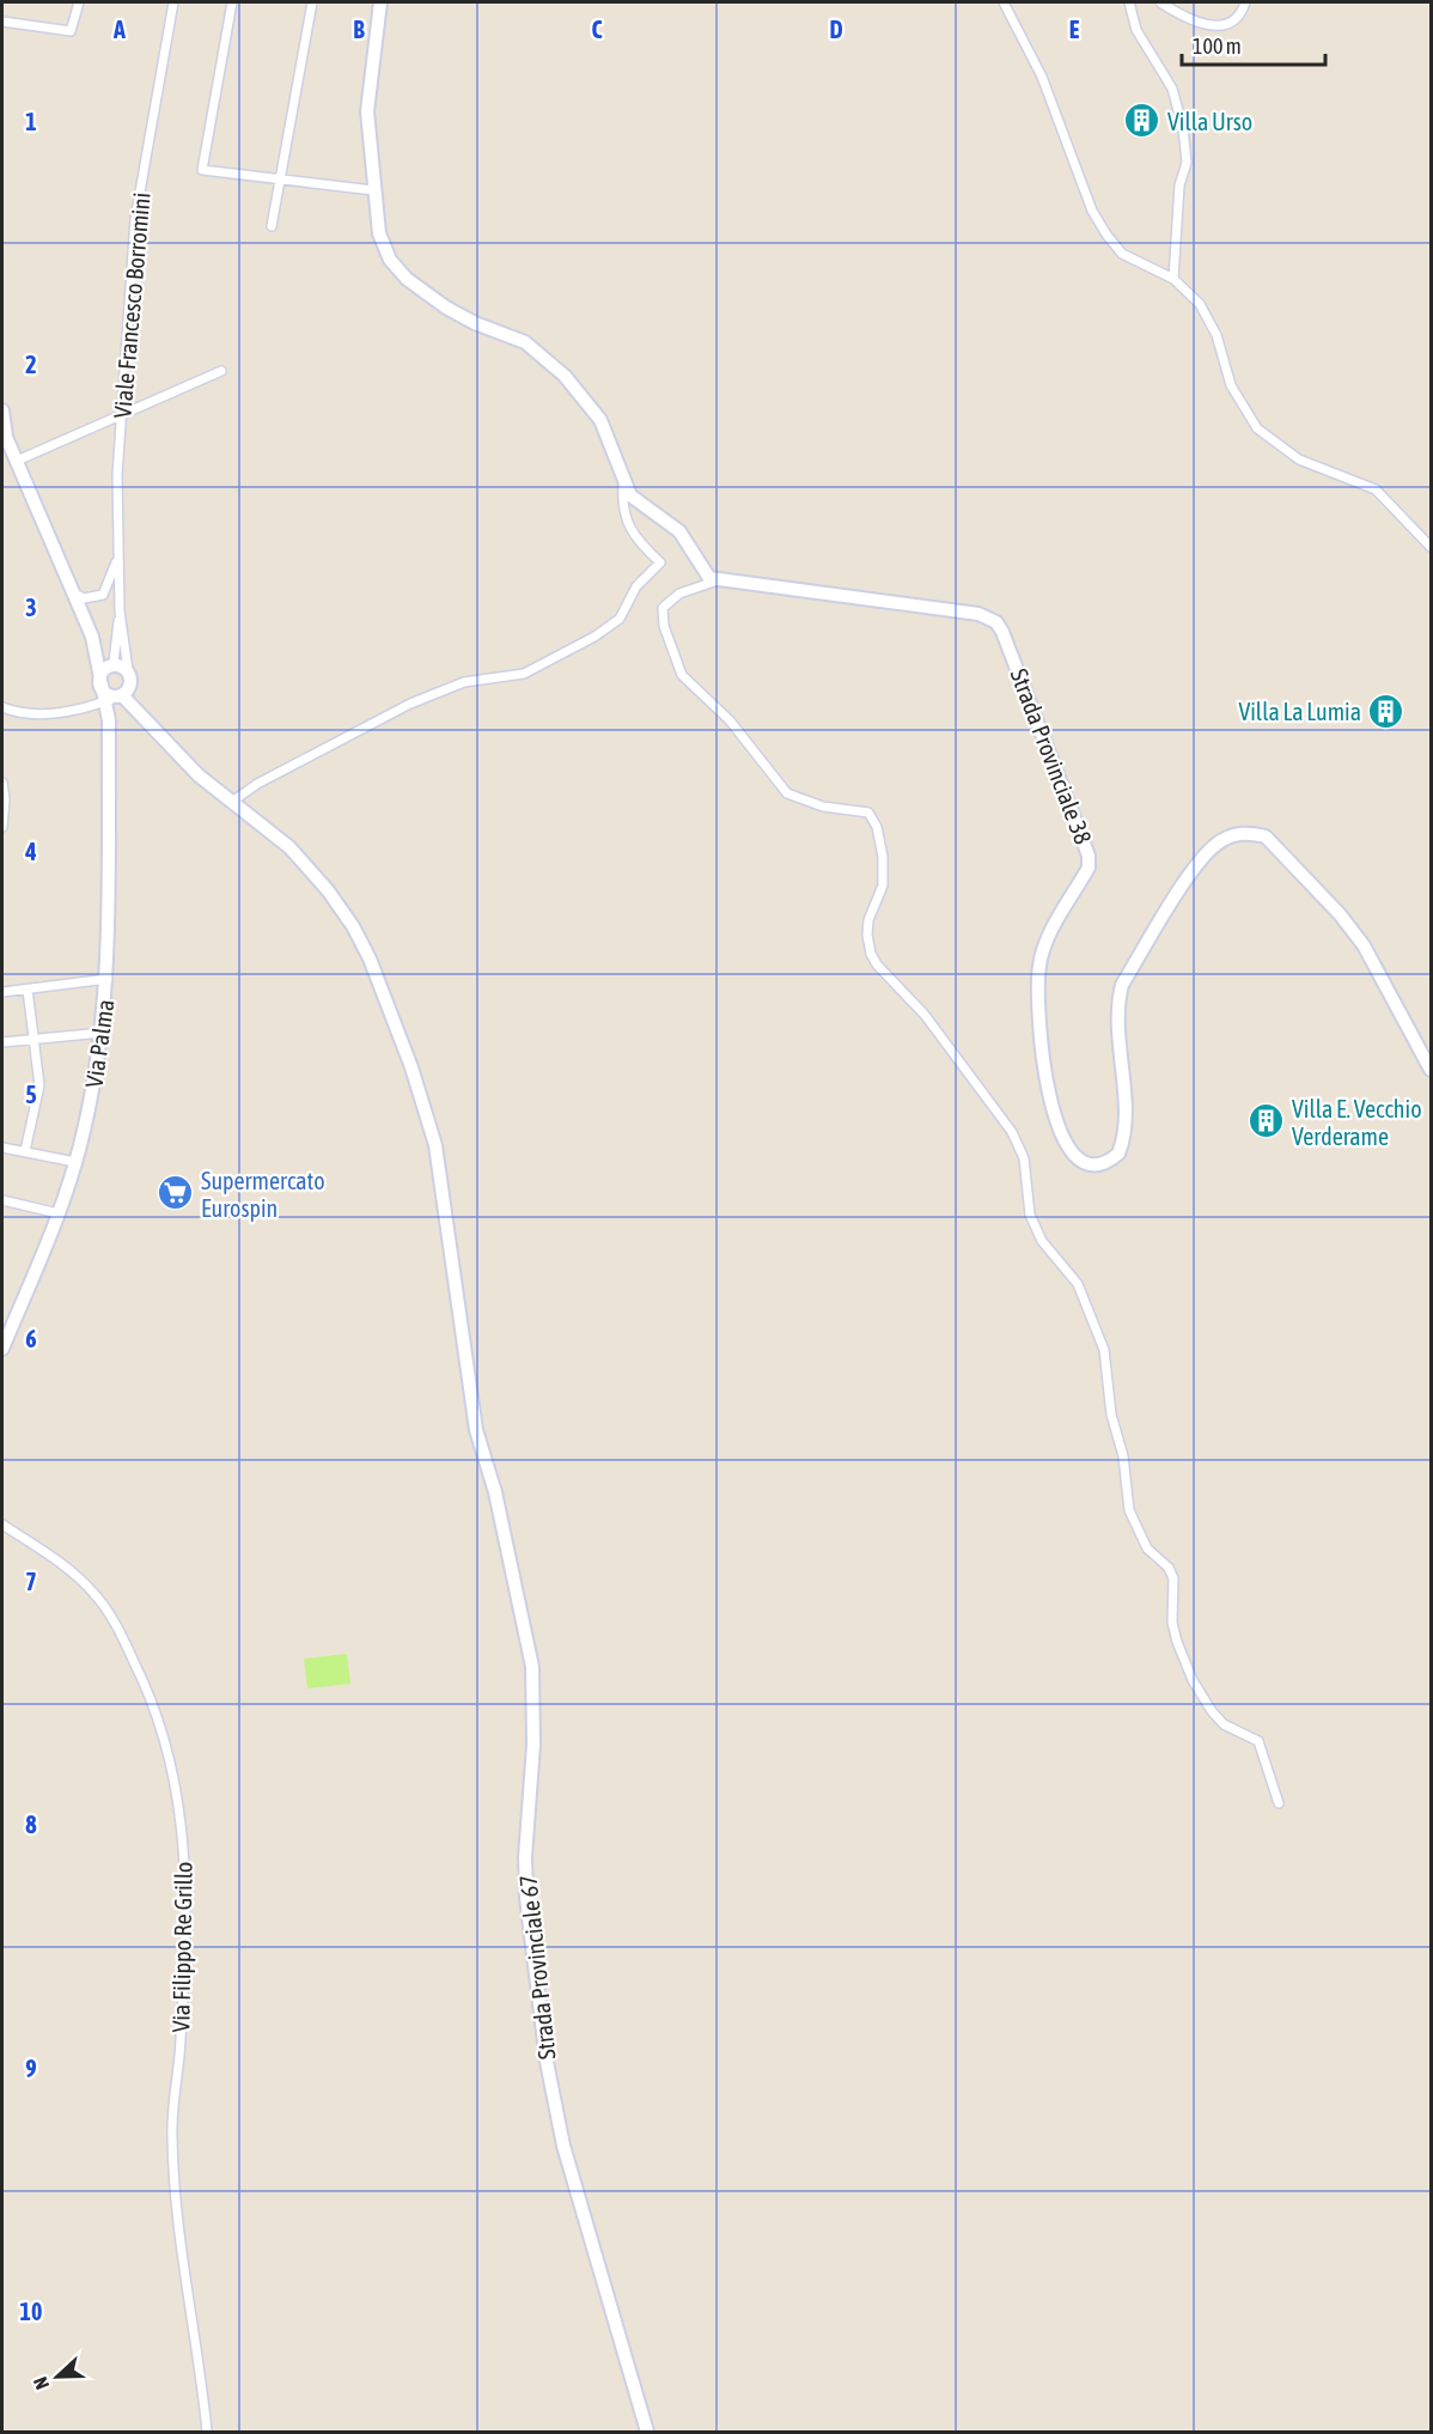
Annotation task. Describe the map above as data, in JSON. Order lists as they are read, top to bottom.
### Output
{
  "streets": {
    "street": [
      "Viale Francesco Borromini",
      "Strada Provinciale 38",
      "Via Palma",
      "Via Filippo Re Grillo",
      "Strada Provinciale 67"
    ]
  },
  "places": {
    "building": ["Villa Urso", "Villa La Lumia", "Villa E. Vecchio Verderame"],
    "supermarket": ["Supermercato Eurospin"]
  },
  "scale_bar": "100 m",
  "north": "left",
  "grid": {
    "columns": [
      "A",
      "B",
      "C",
      "D",
      "E"
    ],
    "rows": [
      "1",
      "2",
      "3",
      "4",
      "5",
      "6",
      "7",
      "8",
      "9",
      "10"
    ]
  }
}
